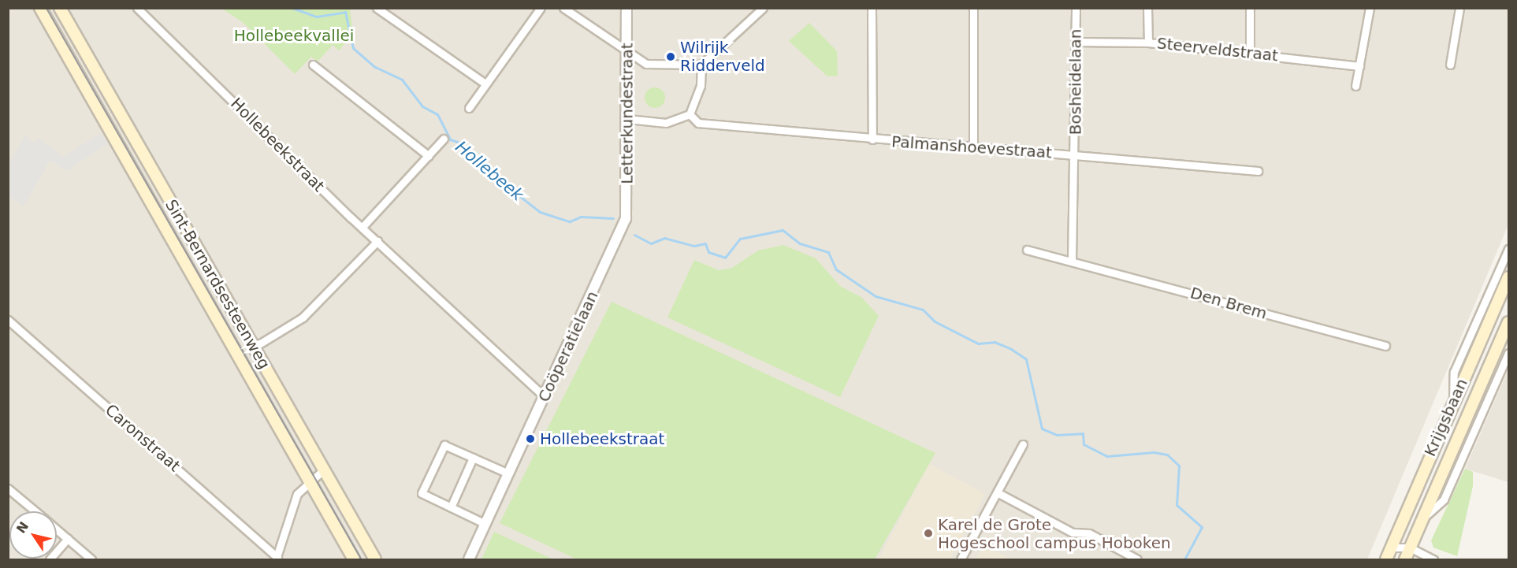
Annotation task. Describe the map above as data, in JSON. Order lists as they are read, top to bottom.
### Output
{
  "streets": {
    "main road": ["Sint-Bernardsesteenweg", "Krijgsbaan"],
    "street": [
      "Steerveldstraat",
      "Bosheidelaan",
      "Letterkundestraat",
      "Hollebeekstraat",
      "Palmanshoevestraat",
      "Den Brem",
      "Coöperatielaan",
      "Caronstraat"
    ]
  },
  "crossings": [
    ["Steerveldstraat", "Bosheidelaan"],
    ["Bosheidelaan", "Palmanshoevestraat"],
    ["Letterkundestraat", "Coöperatielaan"],
    ["Hollebeekstraat", "Coöperatielaan"]
  ],
  "water": ["Hollebeek"],
  "parks": ["Hollebeekvallei"],
  "places": ["Wilrijk Ridderveld", "Hollebeekstraat", "Karel de Grote Hogeschool campus Hoboken"],
  "north": "top left"
}
